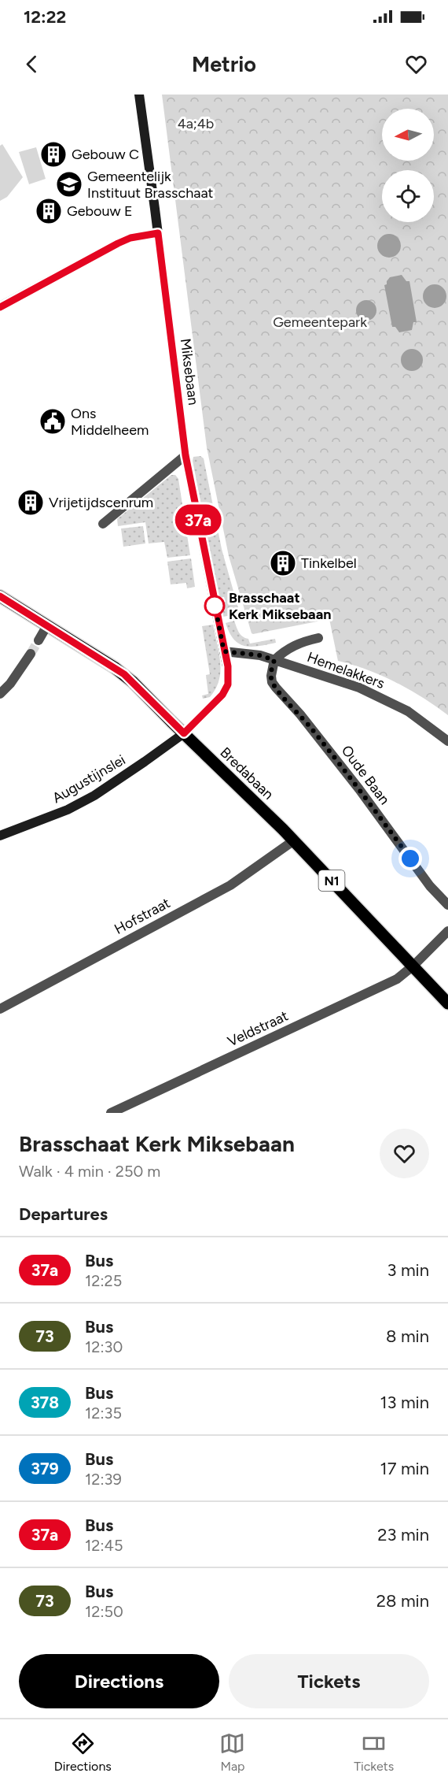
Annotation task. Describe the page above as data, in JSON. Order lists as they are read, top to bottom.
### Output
{
  "streets": {
    "main road": [
      "Miksebaan",
      "Bredabaan",
      "Augustijnslei",
      "N1"
    ],
    "street": [
      "Hemelakkers",
      "Oude Baan",
      "Hofstraat",
      "Veldstraat"
    ]
  },
  "crossings": [
    ["Miksebaan", "Hemelakkers"],
    ["Miksebaan", "Augustijnslei"],
    ["Hemelakkers", "Oude Baan"],
    ["Hemelakkers", "Augustijnslei"],
    ["Bredabaan", "Augustijnslei"],
    ["Bredabaan", "Hofstraat"],
    ["Bredabaan", "Veldstraat"]
  ],
  "parks": ["4a;4b", "Gemeentepark"],
  "places": {
    "building": [
      "Gebouw C",
      "Gebouw E",
      "Vrijetijdscenrum",
      "Tinkelbel"
    ],
    "school or university": ["Gemeentelijk Instituut Brasschaat"],
    "public building": ["Ons Middelheem"],
    "other": ["Brasschaat Kerk Miksebaan"]
  },
  "lines": ["bus line 37a"],
  "north": "left",
  "page": {
    "status": "12:22",
    "header": "Metrio",
    "on_map": "37a",
    "heading": [
      ["Brasschaat Kerk Miksebaan", "Walk · 4 min · 250 m"],
      "Departures"
    ],
    "list": [
      {
        "mark": "37a",
        "name": "Bus",
        "note": "12:25",
        "value": "3 min"
      },
      {
        "mark": "73",
        "name": "Bus",
        "note": "12:30",
        "value": "8 min"
      },
      {
        "mark": "378",
        "name": "Bus",
        "note": "12:35",
        "value": "13 min"
      },
      {
        "mark": "379",
        "name": "Bus",
        "note": "12:39",
        "value": "17 min"
      },
      {
        "mark": "37a",
        "name": "Bus",
        "note": "12:45",
        "value": "23 min"
      },
      {
        "mark": "73",
        "name": "Bus",
        "note": "12:50",
        "value": "28 min"
      }
    ],
    "buttons": ["Directions", "Tickets"],
    "tabs": ["Directions", "Map", "Tickets"]
  }
}
